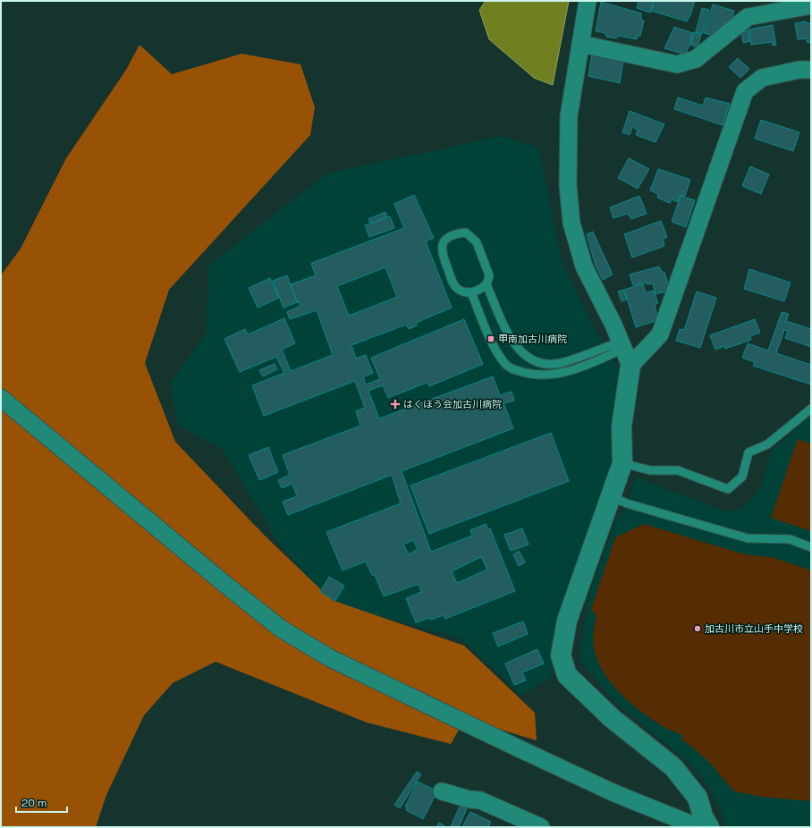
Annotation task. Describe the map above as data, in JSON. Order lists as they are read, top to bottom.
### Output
{
  "places": {
    "transit": ["甲南加古川病院"],
    "health": ["はくほう会加古川病院"],
    "other": ["加古川市立山手中学校"]
  },
  "scale_bar": "20 m"
}
